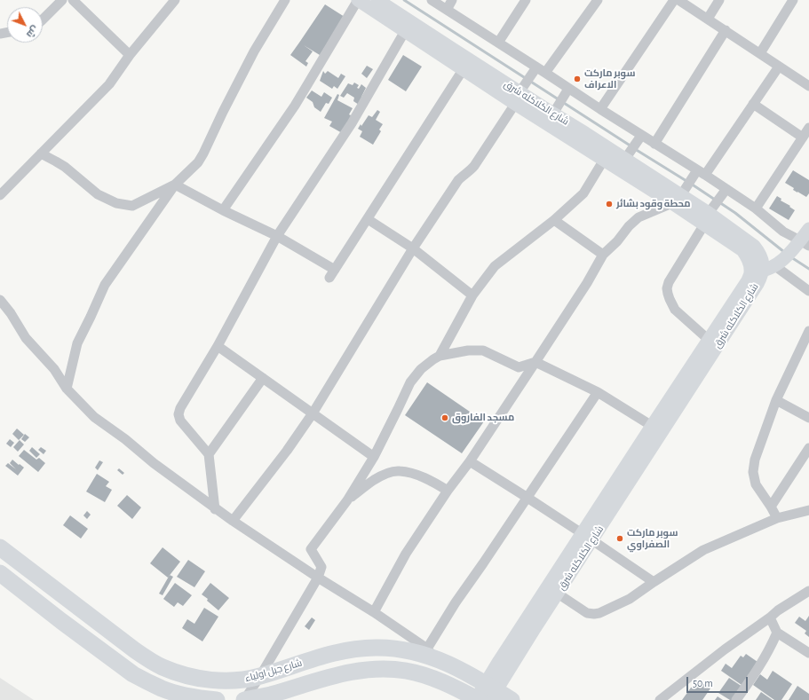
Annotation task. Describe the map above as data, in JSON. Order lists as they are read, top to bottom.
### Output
{
  "streets": {
    "highway": ["شارع جبل اولياء"],
    "street": ["شارع الكلاكله شرق"]
  },
  "crossings": [
    ["شارع الكلاكله شرق", "شارع جبل اولياء"]
  ],
  "places": [
    "سوبر ماركت الاعراف",
    "محطة وقود بشائر",
    "مسجد الفاروق",
    "سوبر ماركت الصفراوي"
  ],
  "scale_bar": "50 m",
  "north": "bottom right"
}
